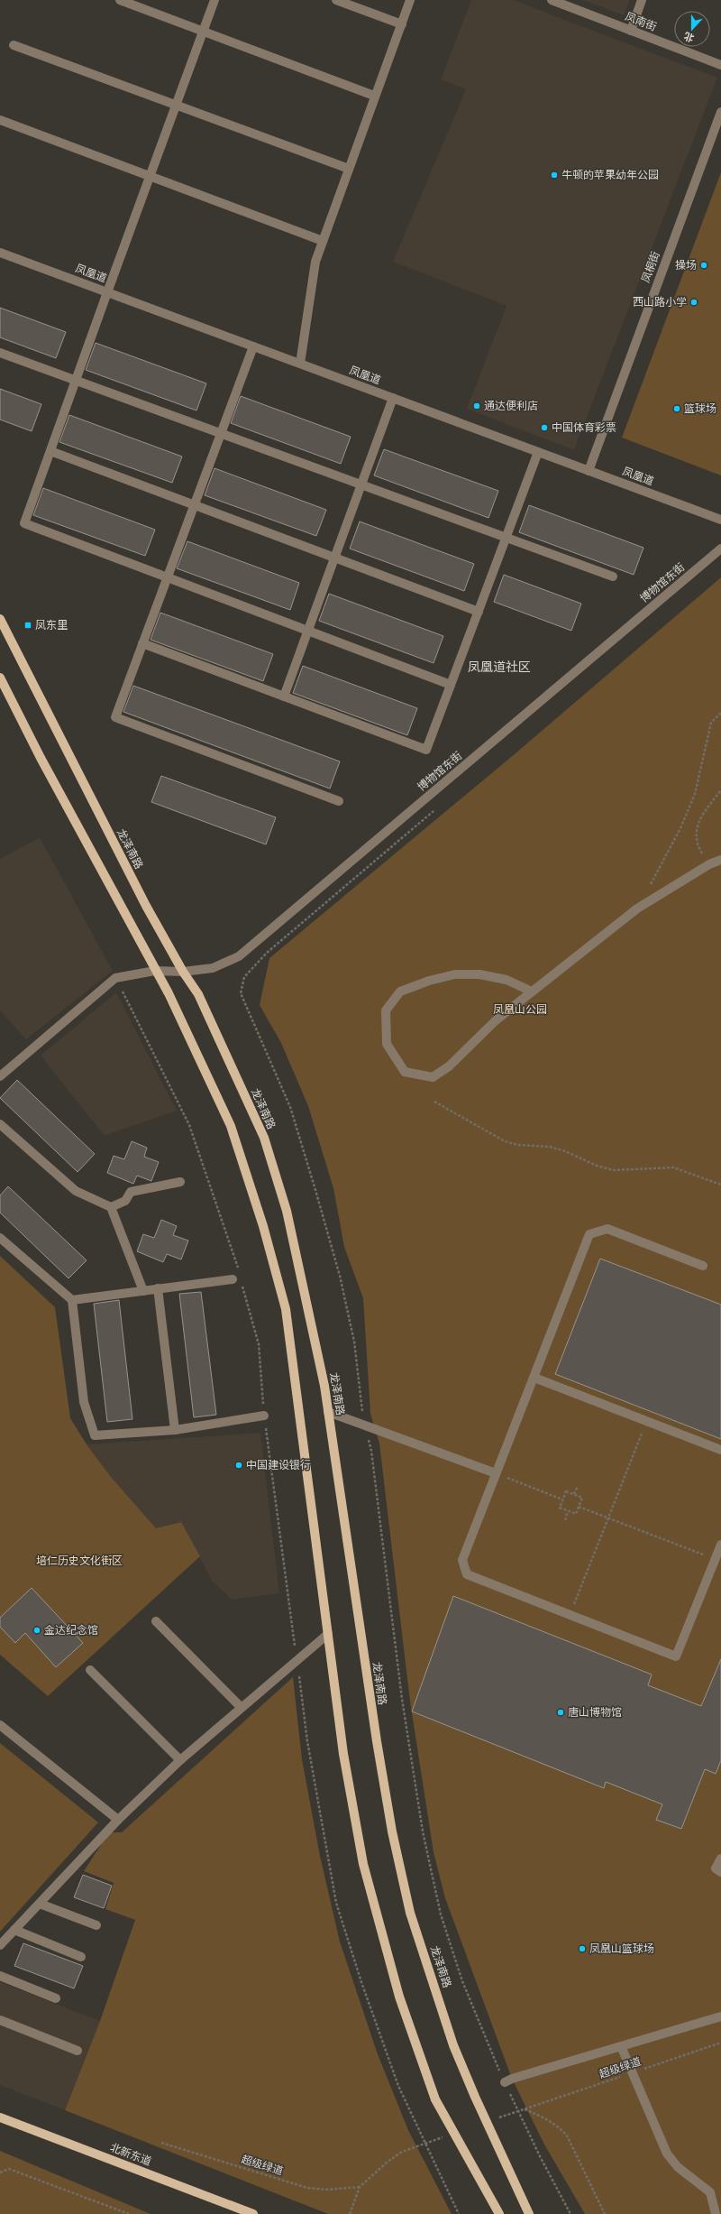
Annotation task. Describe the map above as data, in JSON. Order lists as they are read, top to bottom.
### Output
{
  "streets": {
    "main road": ["龙泽南路", "北新东道"],
    "street": [
      "凤南街",
      "凤桐街",
      "凤凰道",
      "博物馆东街"
    ],
    "path": ["超级绿道"]
  },
  "crossings": [
    ["凤桐街", "凤凰道"],
    ["博物馆东街", "龙泽南路"]
  ],
  "districts": ["凤凰道社区"],
  "parks": ["凤凰山公园", "培仁历史文化街区"],
  "places": {
    "other": [
      "牛顿的苹果幼年公园",
      "操场",
      "西山路小学",
      "通达便利店",
      "篮球场",
      "中国体育彩票",
      "中国建设银行",
      "金达纪念馆",
      "唐山博物馆",
      "凤凰山篮球场"
    ],
    "transit": ["凤东里"]
  },
  "north": "bottom"
}
